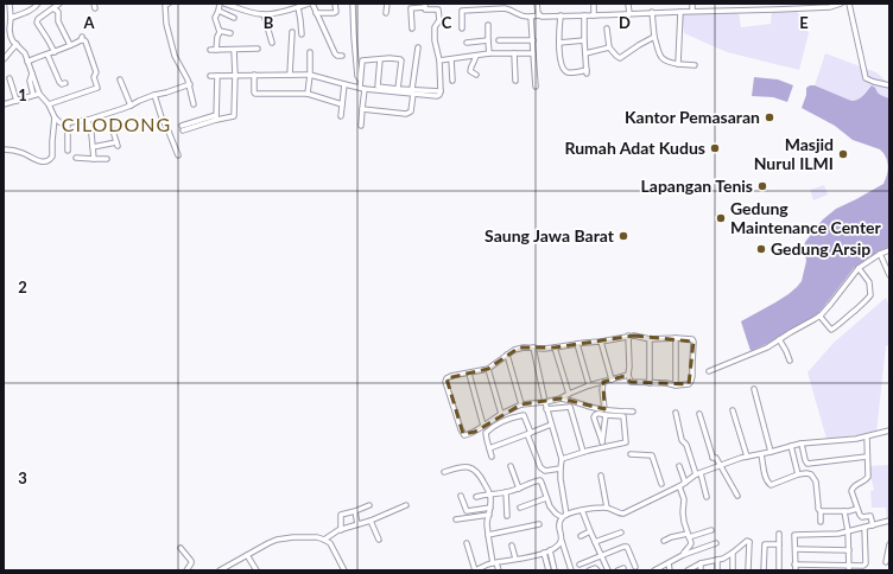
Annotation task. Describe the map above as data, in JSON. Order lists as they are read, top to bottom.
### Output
{
  "districts": ["CILODONG"],
  "places": [
    "Kantor Pemasaran",
    "Rumah Adat Kudus",
    "Masjid Nurul ILMI",
    "Lapangan Tenis",
    "Gedung Maintenance Center",
    "Saung Jawa Barat",
    "Gedung Arsip"
  ],
  "grid": {
    "columns": [
      "A",
      "B",
      "C",
      "D",
      "E"
    ],
    "rows": ["1", "2", "3"]
  }
}
